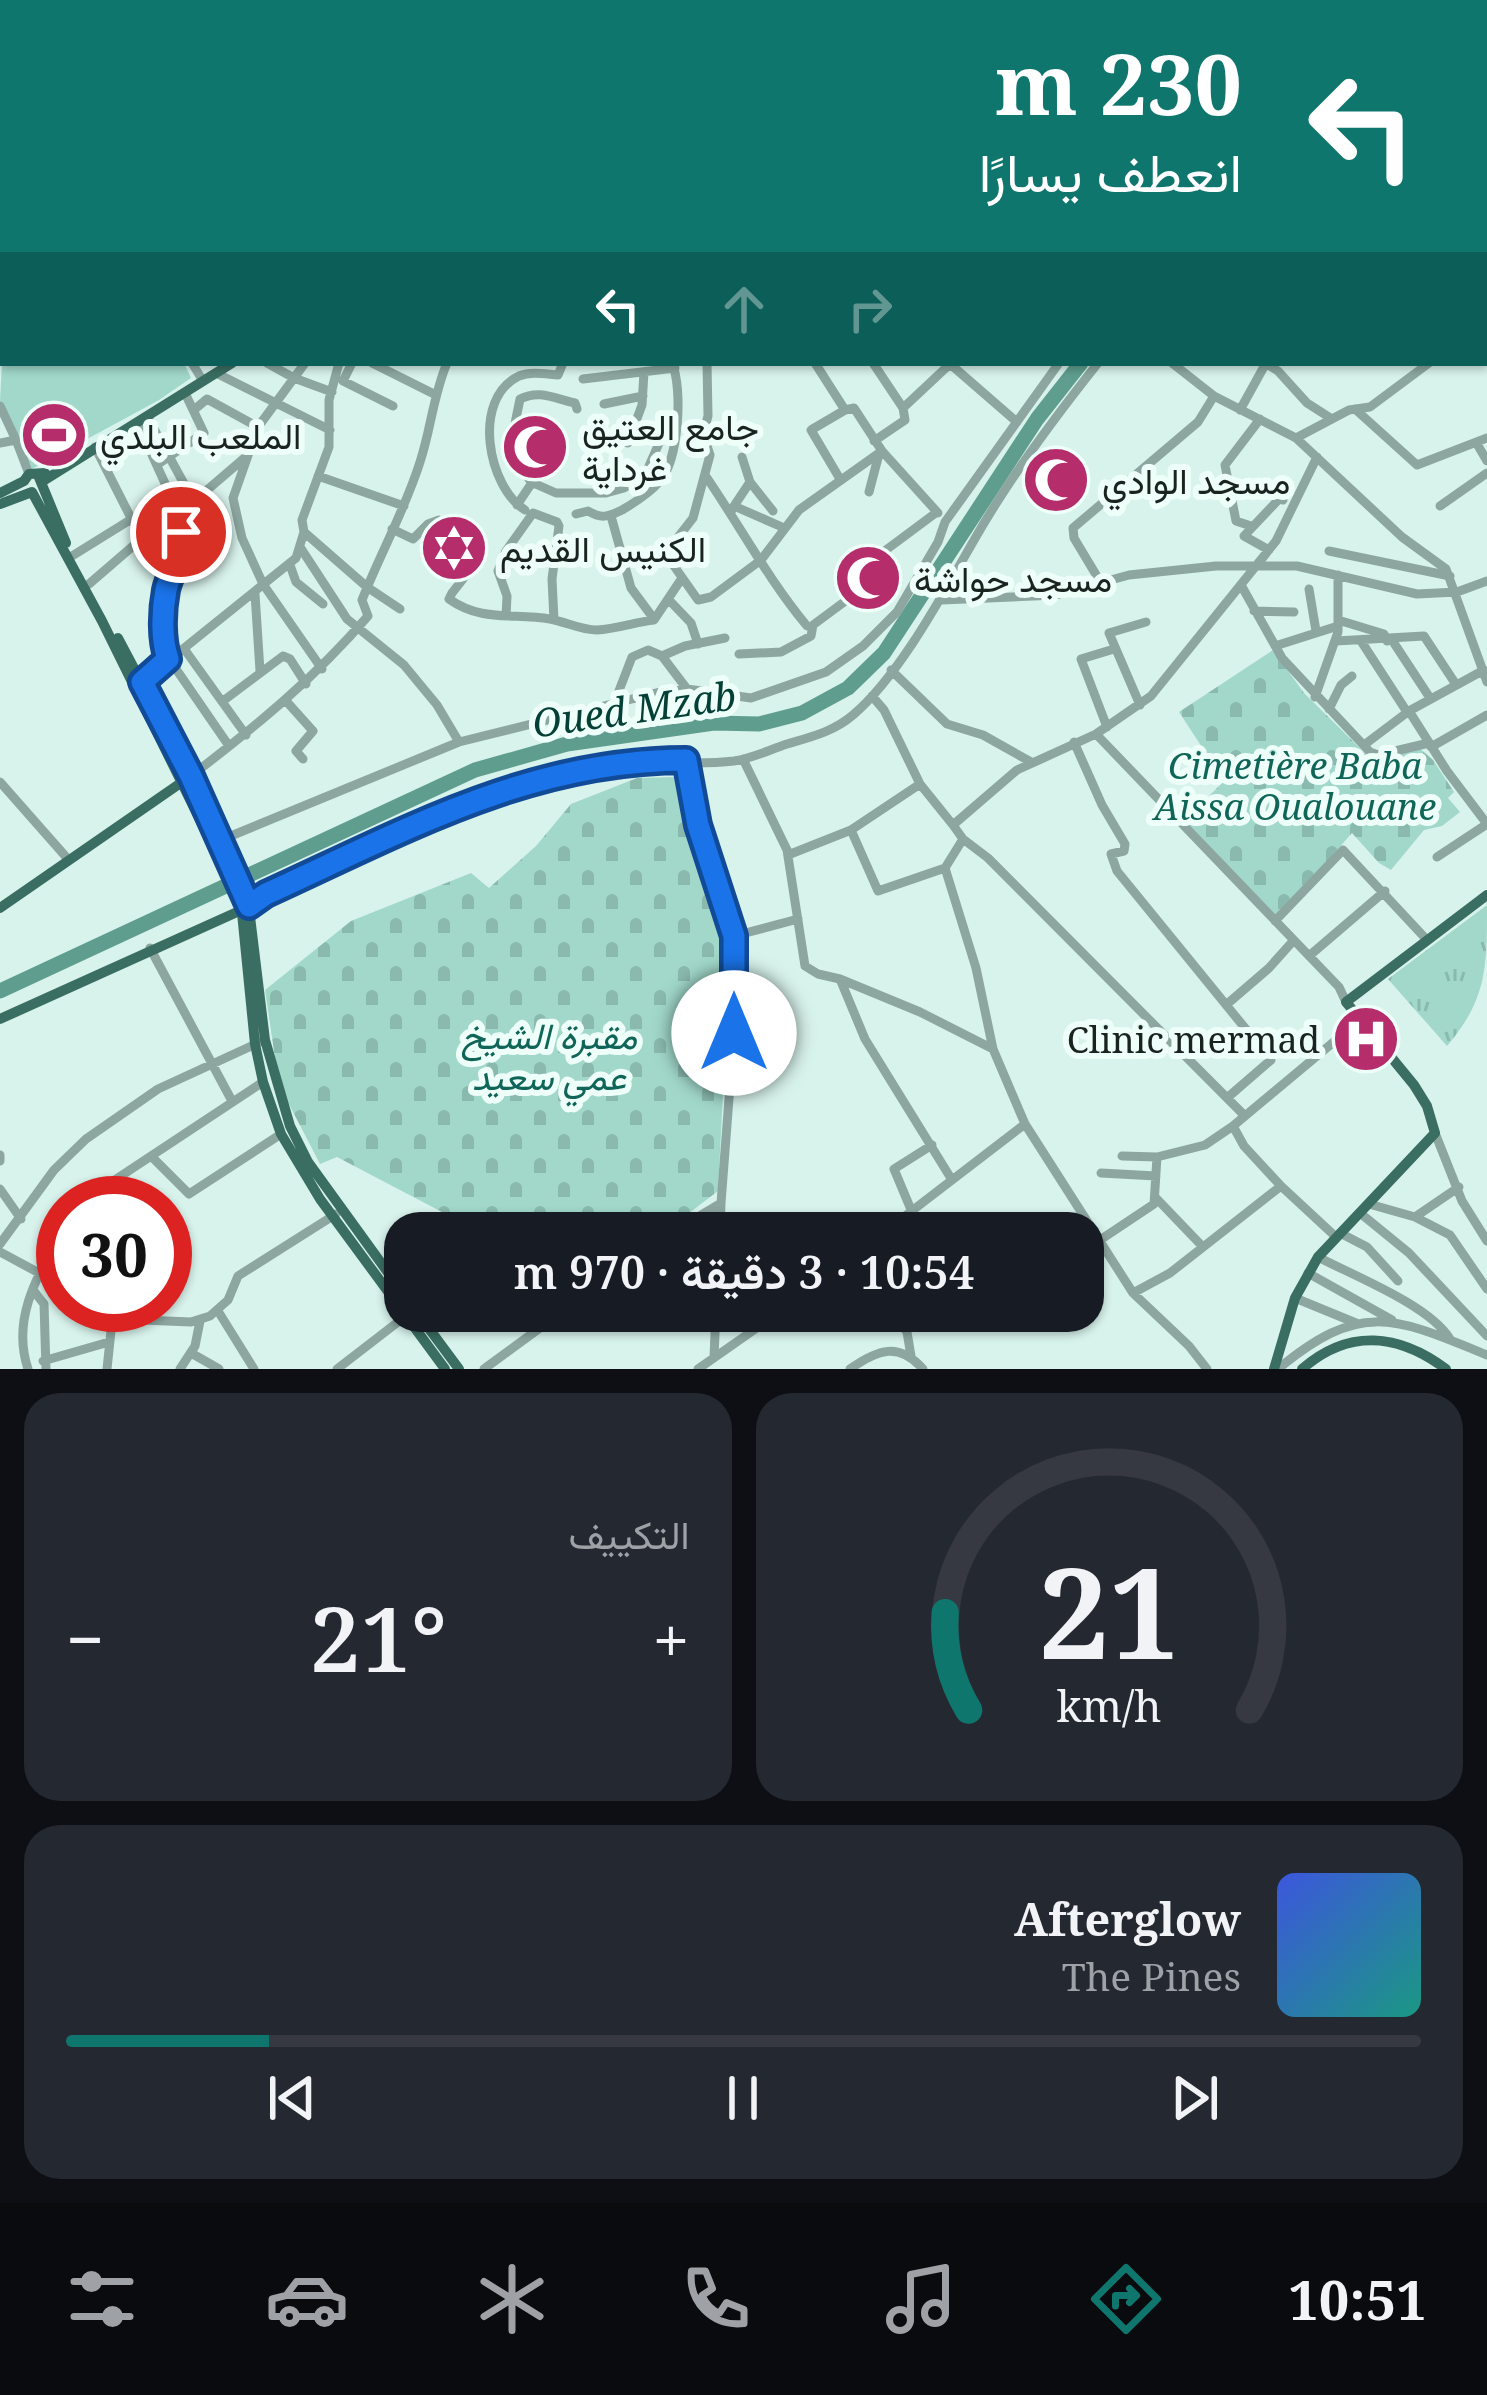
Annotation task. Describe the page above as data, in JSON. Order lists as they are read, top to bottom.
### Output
{
  "water": ["Oued Mzab"],
  "parks": ["Cimetière Baba Aissa Oualouane", "مقبرة الشيخ عمي سعيد"],
  "places": {
    "sports": ["الملعب البلدي"],
    "mosque": ["جامع العتيق غرداية", "مسجد الوادي", "مسجد حواشة"],
    "synagogue": ["الكنيس القديم"],
    "hospital": ["Clinic mermad"]
  },
  "page": {
    "turn": ["230 m", "انعطف يسارًا"],
    "limit": "30",
    "trip": "10:54 · 3 دقيقة · 970 m",
    "tile": "التكييف",
    "heat": ["−", "21°", "+"],
    "song": ["Afterglow", "The Pines"],
    "tabs": "10:51",
    "gauge": ["21", "km/h"]
  }
}
